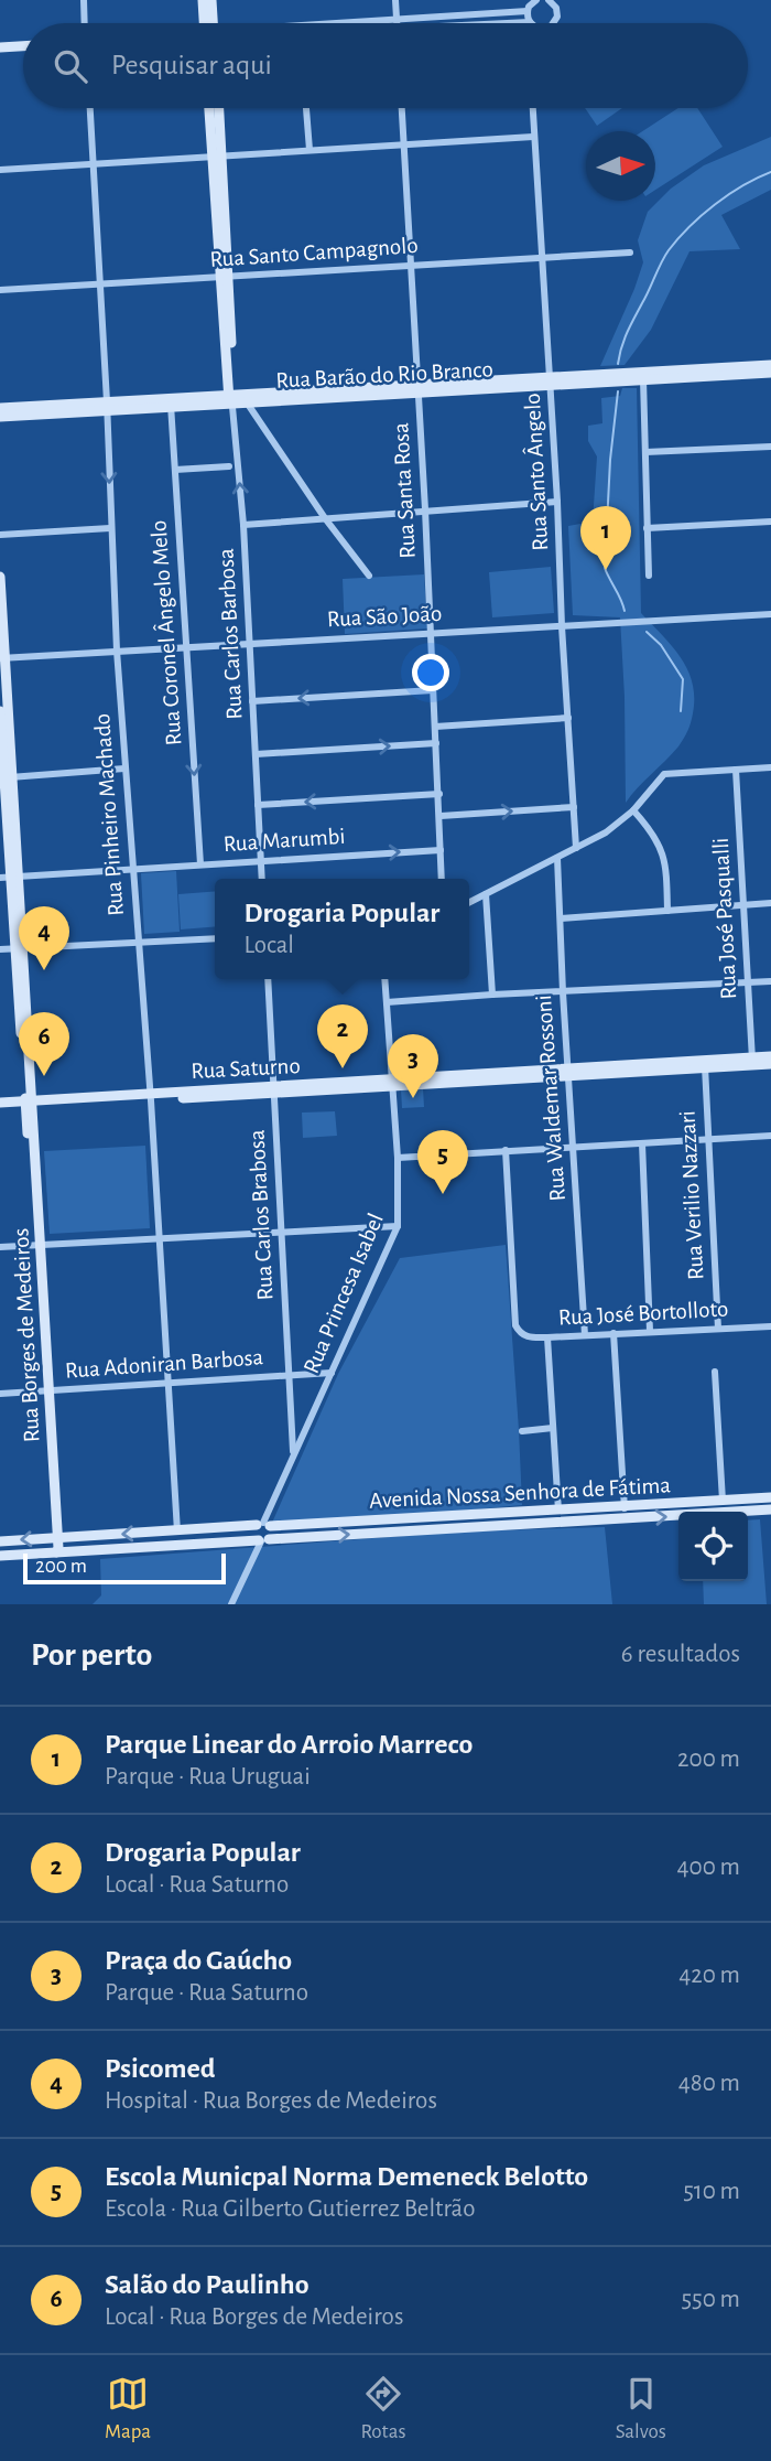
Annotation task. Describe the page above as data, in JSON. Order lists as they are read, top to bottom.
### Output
{
  "streets": {
    "street": [
      "Rua Santo Campagnolo",
      "Rua Barão do Rio Branco",
      "Rua Santo Ângelo",
      "Rua Santa Rosa",
      "Rua São João",
      "Rua Coronel Ângelo Melo",
      "Rua Carlos Barbosa",
      "Rua Pinheiro Machado",
      "Rua Marumbi",
      "Rua José Pasqualli",
      "Rua Saturno",
      "Rua Waldemar Rossoni",
      "Rua Verilio Nazzari",
      "Rua Carlos Brabosa",
      "Rua Princesa Isabel",
      "Rua José Bortolloto",
      "Rua Borges de Medeiros",
      "Rua Adoniran Barbosa",
      "Avenida Nossa Senhora de Fátima"
    ]
  },
  "crossings": [
    ["Rua Santo Campagnolo", "Rua Santo Ângelo"],
    ["Rua Santo Campagnolo", "Rua Santa Rosa"],
    ["Rua Santo Campagnolo", "Rua Carlos Barbosa"],
    ["Rua Santo Campagnolo", "Rua Pinheiro Machado"],
    ["Rua Barão do Rio Branco", "Rua Santo Ângelo"],
    ["Rua Barão do Rio Branco", "Rua Santa Rosa"],
    ["Rua Barão do Rio Branco", "Rua Coronel Ângelo Melo"],
    ["Rua Barão do Rio Branco", "Rua Carlos Barbosa"],
    ["Rua Barão do Rio Branco", "Rua Pinheiro Machado"],
    ["Rua Santo Ângelo", "Rua São João"],
    ["Rua Santa Rosa", "Rua São João"],
    ["Rua Santa Rosa", "Rua Marumbi"],
    ["Rua São João", "Rua Coronel Ângelo Melo"],
    ["Rua São João", "Rua Carlos Barbosa"],
    ["Rua São João", "Rua Pinheiro Machado"],
    ["Rua São João", "Rua Borges de Medeiros"],
    ["Rua Coronel Ângelo Melo", "Rua Marumbi"],
    ["Rua Carlos Barbosa", "Rua Marumbi"],
    ["Rua Pinheiro Machado", "Rua Marumbi"],
    ["Rua Pinheiro Machado", "Rua Saturno"],
    ["Rua Pinheiro Machado", "Rua Adoniran Barbosa"],
    ["Rua Pinheiro Machado", "Avenida Nossa Senhora de Fátima"],
    ["Rua Marumbi", "Rua Borges de Medeiros"],
    ["Rua José Pasqualli", "Rua Saturno"],
    ["Rua Saturno", "Rua Waldemar Rossoni"],
    ["Rua Saturno", "Rua Verilio Nazzari"],
    ["Rua Saturno", "Rua Carlos Brabosa"],
    ["Rua Saturno", "Rua Princesa Isabel"],
    ["Rua Saturno", "Rua Borges de Medeiros"],
    ["Rua Waldemar Rossoni", "Rua José Bortolloto"],
    ["Rua Verilio Nazzari", "Rua José Bortolloto"],
    ["Rua Carlos Brabosa", "Rua Princesa Isabel"],
    ["Rua Carlos Brabosa", "Rua Adoniran Barbosa"],
    ["Rua Princesa Isabel", "Rua Adoniran Barbosa"],
    ["Rua Princesa Isabel", "Avenida Nossa Senhora de Fátima"],
    ["Rua Borges de Medeiros", "Rua Adoniran Barbosa"],
    ["Rua Borges de Medeiros", "Avenida Nossa Senhora de Fátima"]
  ],
  "one_way": ["Rua Coronel Ângelo Melo"],
  "scale_bar": "200 m",
  "north": "right",
  "page": {
    "search": "Pesquisar aqui",
    "pins": [
      "1",
      "4",
      "2",
      "6",
      "3",
      "5"
    ],
    "popup": ["Drogaria Popular", "Local"],
    "scale": "200 m",
    "heading": ["Por perto", "6 resultados"],
    "list": [
      {
        "mark": "1",
        "name": "Parque Linear do Arroio Marreco",
        "note": "Parque · Rua Uruguai",
        "value": "200 m"
      },
      {
        "mark": "2",
        "name": "Drogaria Popular",
        "note": "Local · Rua Saturno",
        "value": "400 m"
      },
      {
        "mark": "3",
        "name": "Praça do Gaúcho",
        "note": "Parque · Rua Saturno",
        "value": "420 m"
      },
      {
        "mark": "4",
        "name": "Psicomed",
        "note": "Hospital · Rua Borges de Medeiros",
        "value": "480 m"
      },
      {
        "mark": "5",
        "name": "Escola Municpal Norma Demeneck Belotto",
        "note": "Escola · Rua Gilberto Gutierrez Beltrão",
        "value": "510 m"
      },
      {
        "mark": "6",
        "name": "Salão do Paulinho",
        "note": "Local · Rua Borges de Medeiros",
        "value": "550 m"
      }
    ],
    "nav": ["Mapa", "Rotas", "Salvos"]
  }
}
